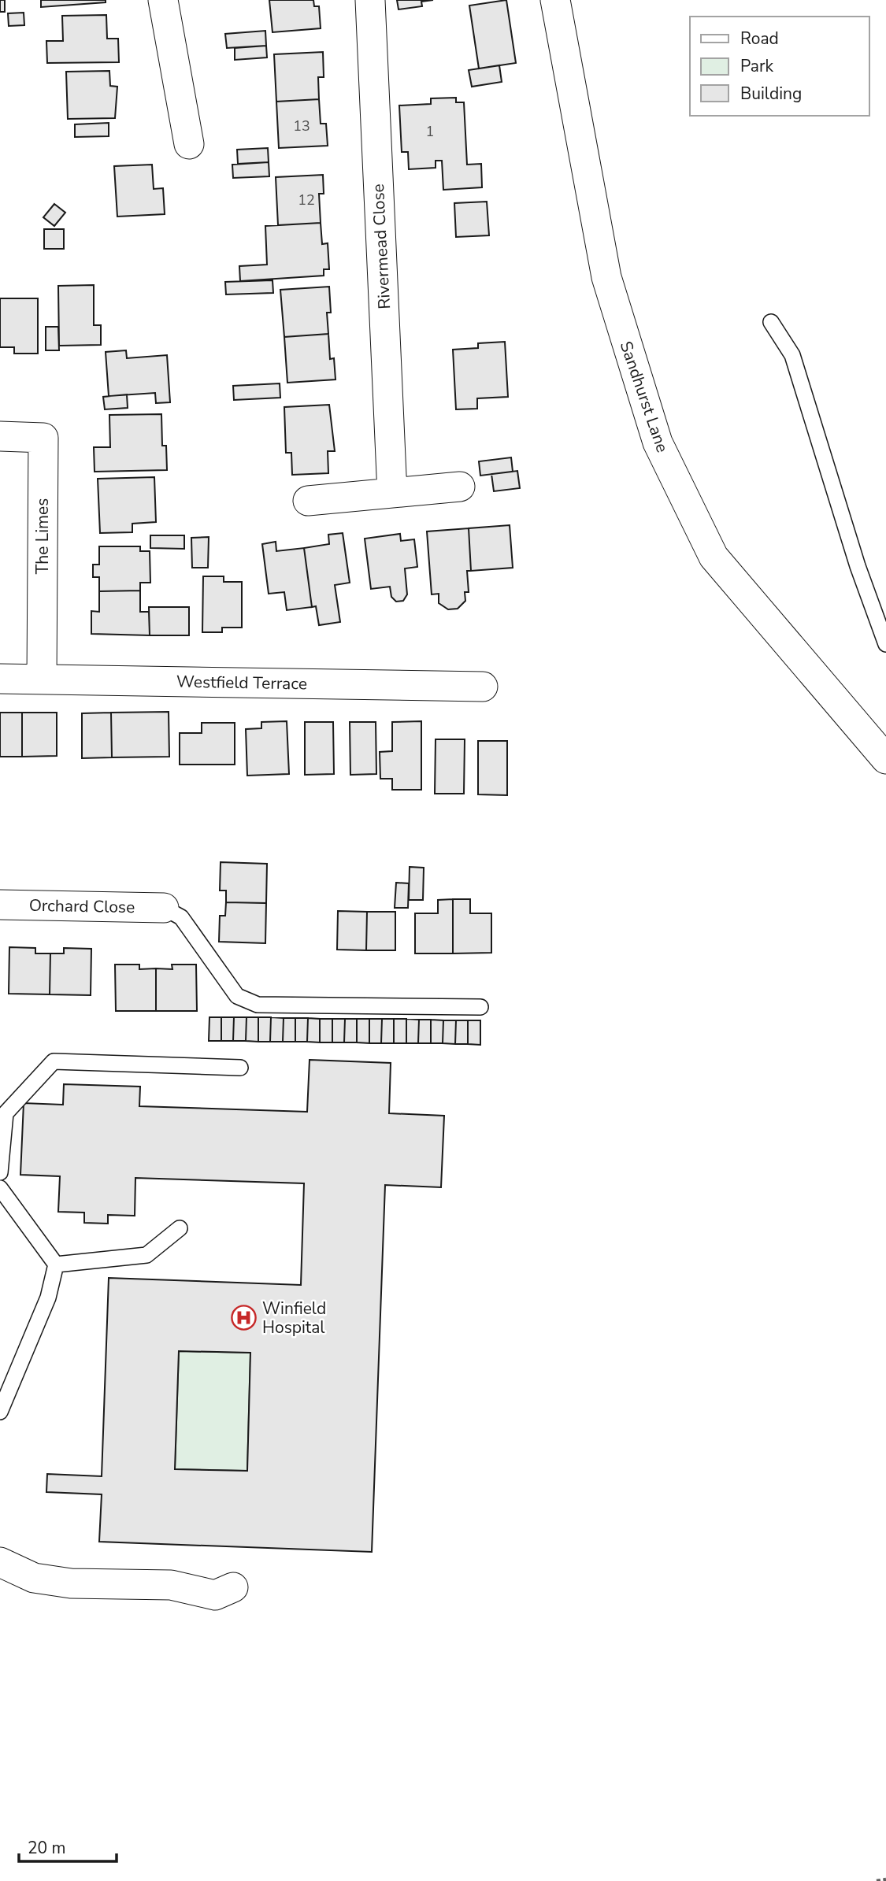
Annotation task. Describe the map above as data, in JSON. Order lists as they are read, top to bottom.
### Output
{
  "streets": {
    "street": [
      "Rivermead Close",
      "Sandhurst Lane",
      "The Limes",
      "Westfield Terrace",
      "Orchard Close"
    ]
  },
  "crossings": [
    ["The Limes", "Westfield Terrace"]
  ],
  "places": {
    "hospital": ["Winfield Hospital"]
  },
  "house_numbers": ["13", "1", "12"],
  "legend": ["Road", "Park", "Building"],
  "scale_bar": "20 m"
}
